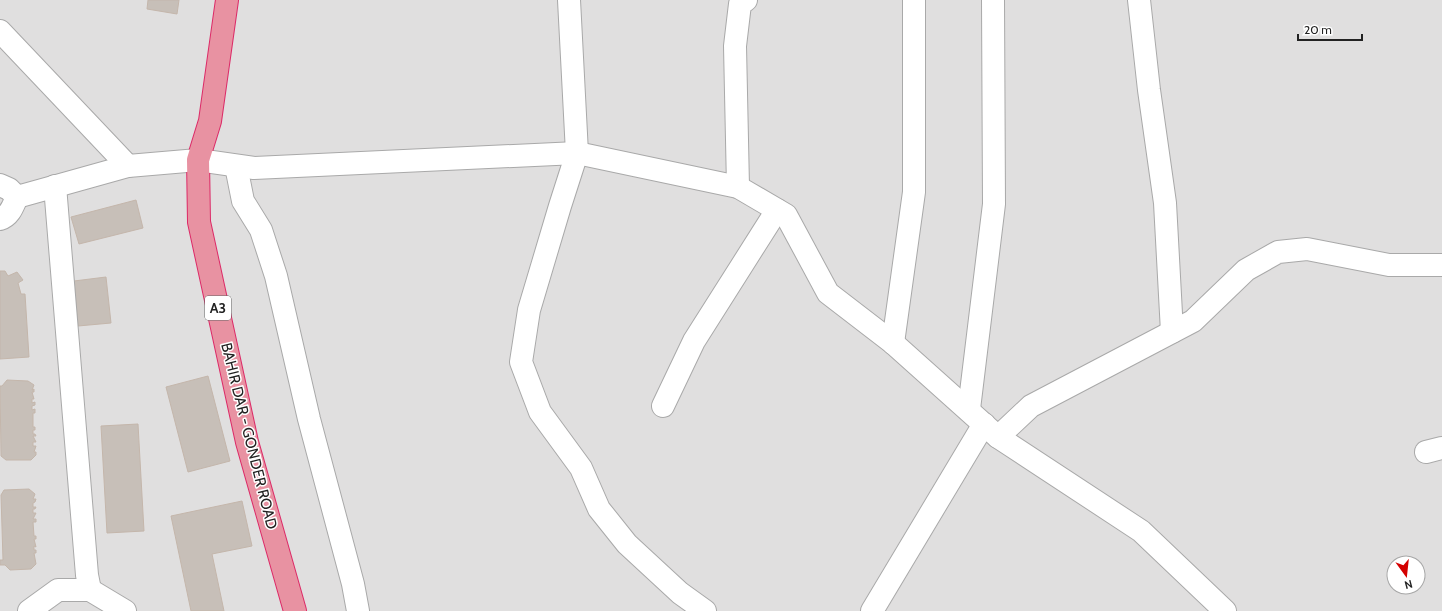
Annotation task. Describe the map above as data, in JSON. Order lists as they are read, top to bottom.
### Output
{
  "streets": {
    "highway": ["A3", "BAHIR DAR - GONDER ROAD"]
  },
  "scale_bar": "20 m",
  "north": "bottom"
}
